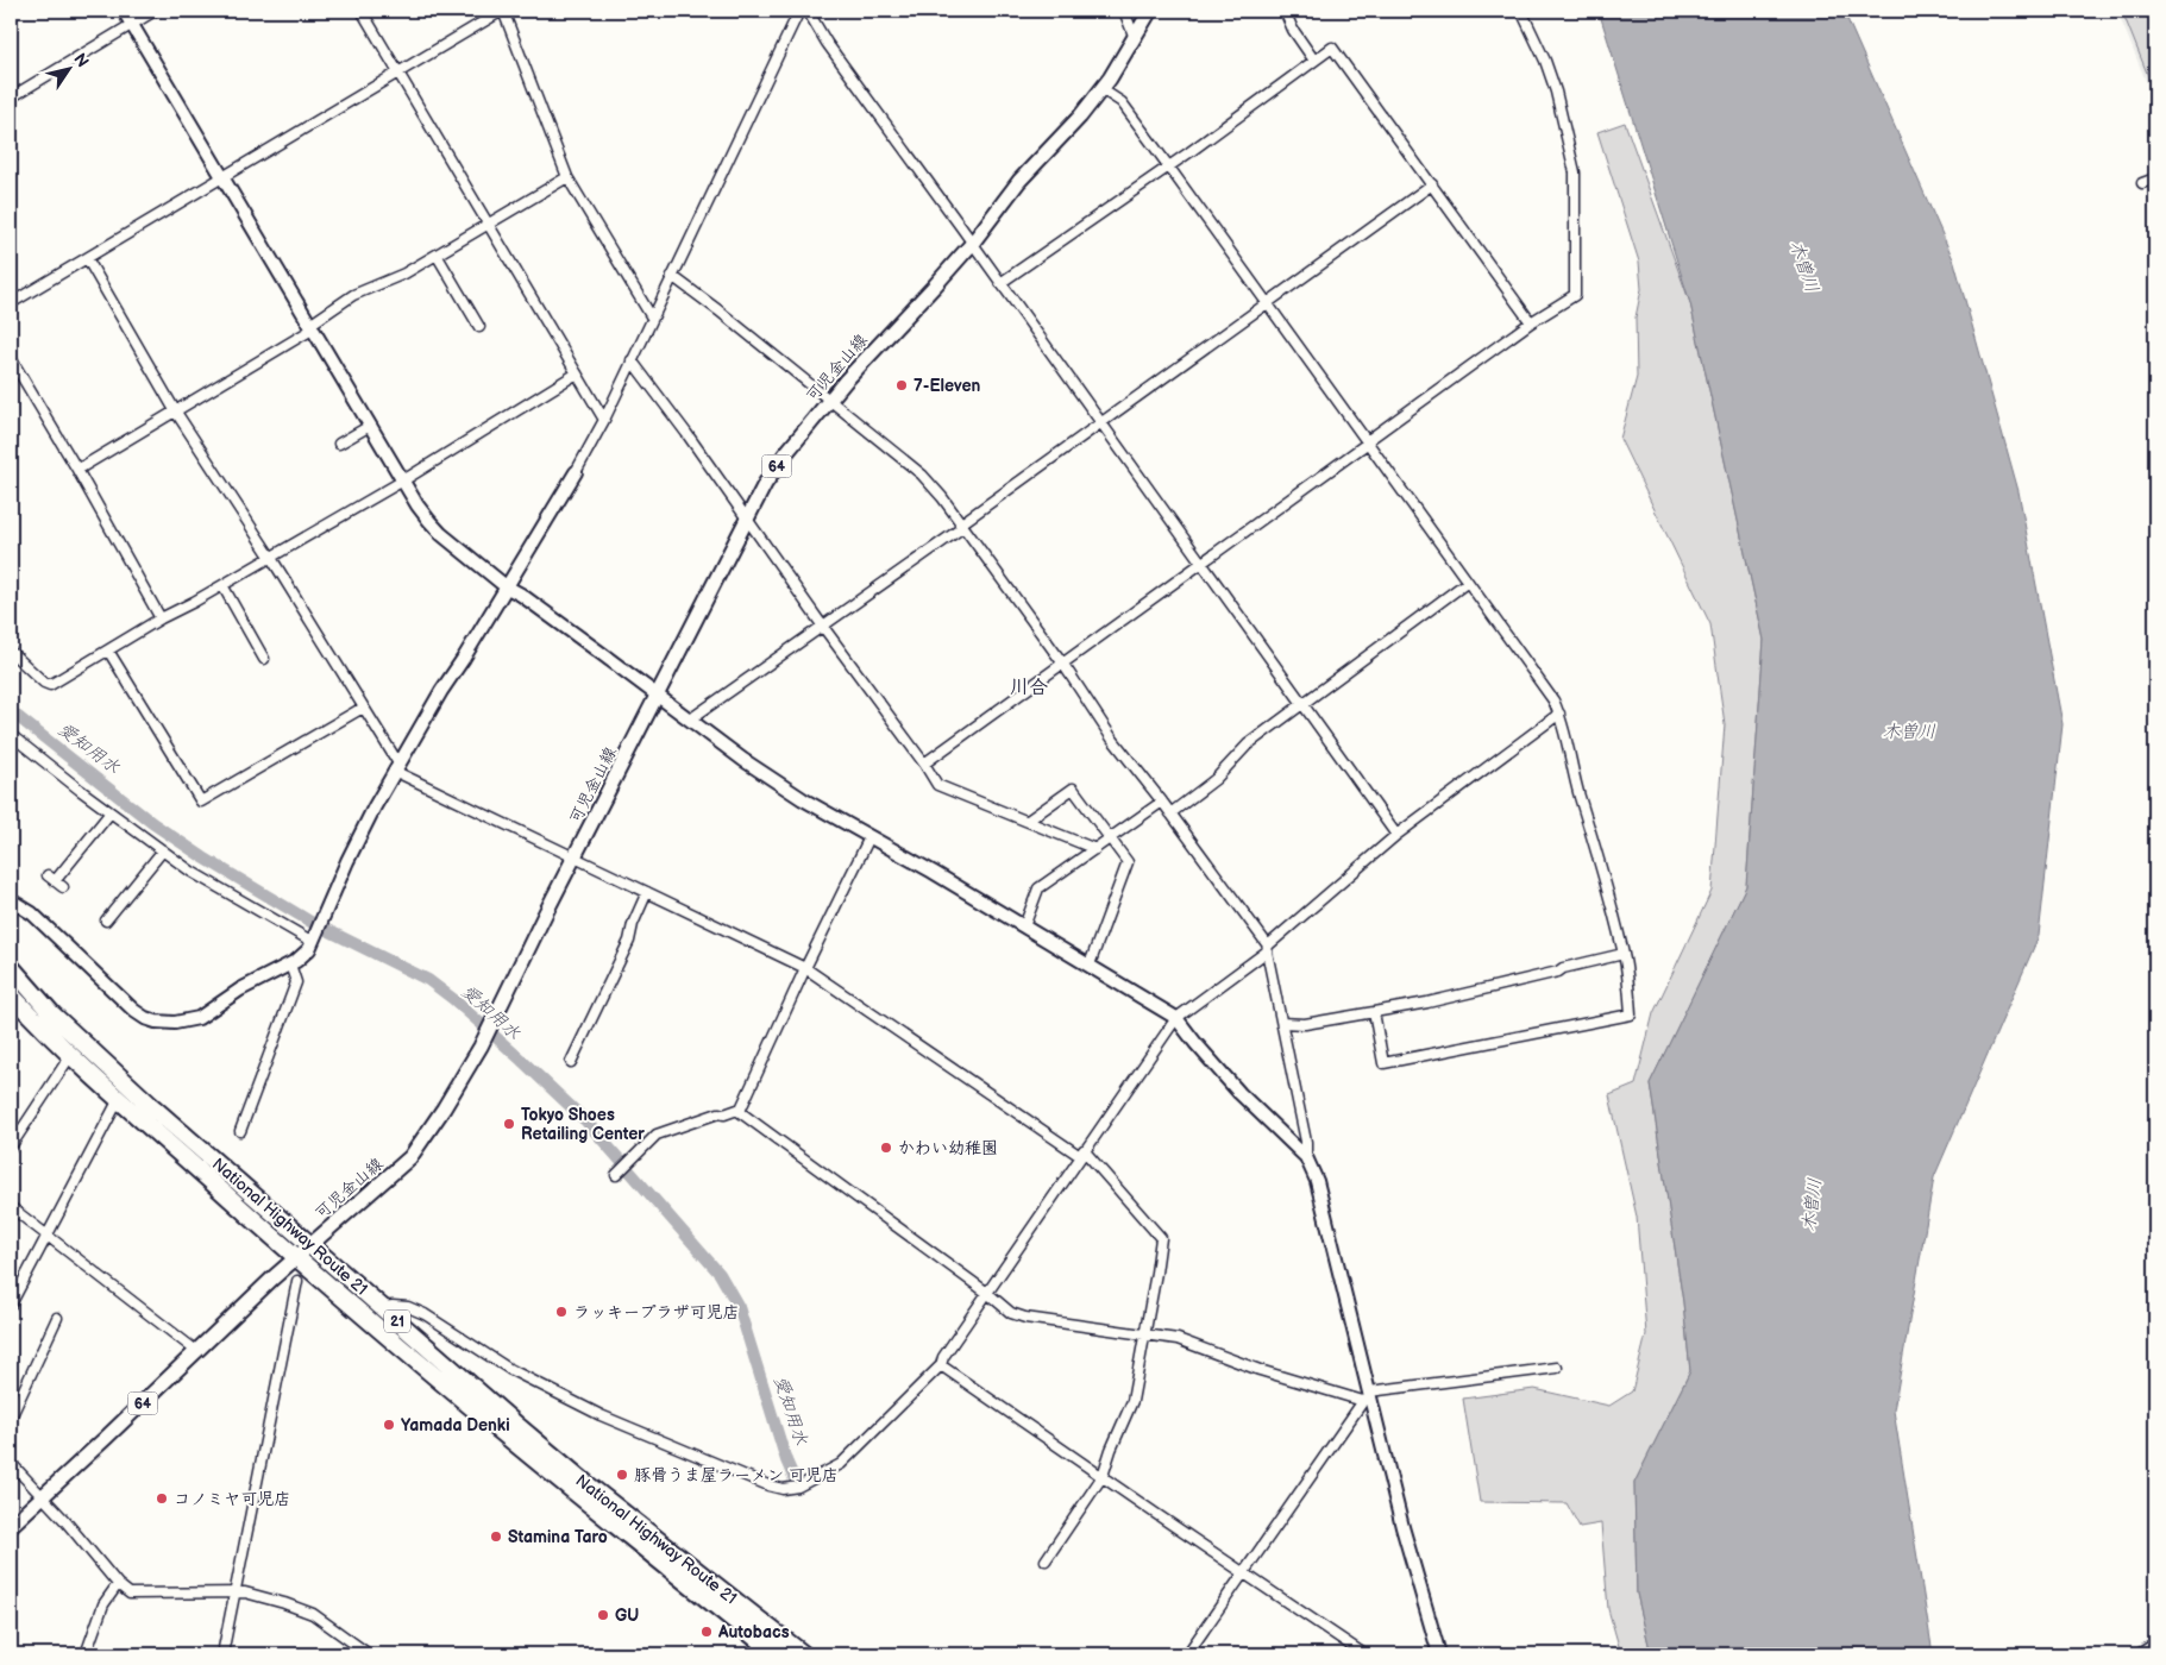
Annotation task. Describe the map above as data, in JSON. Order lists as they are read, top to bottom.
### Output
{
  "streets": {
    "highway": ["National Highway Route 21", "21"],
    "main road": ["可児金山線", "64"]
  },
  "crossings": [
    ["可児金山線", "National Highway Route 21"]
  ],
  "districts": ["川合"],
  "water": ["木曽川", "愛知用水"],
  "places": [
    "7-Eleven",
    "Tokyo Shoes Retailing Center",
    "かわい幼稚園",
    "ラッキープラザ可児店",
    "Yamada Denki",
    "豚骨うま屋ラーメン 可児店",
    "コノミヤ可児店",
    "Stamina Taro",
    "GU",
    "Autobacs"
  ],
  "north": "top right"
}
